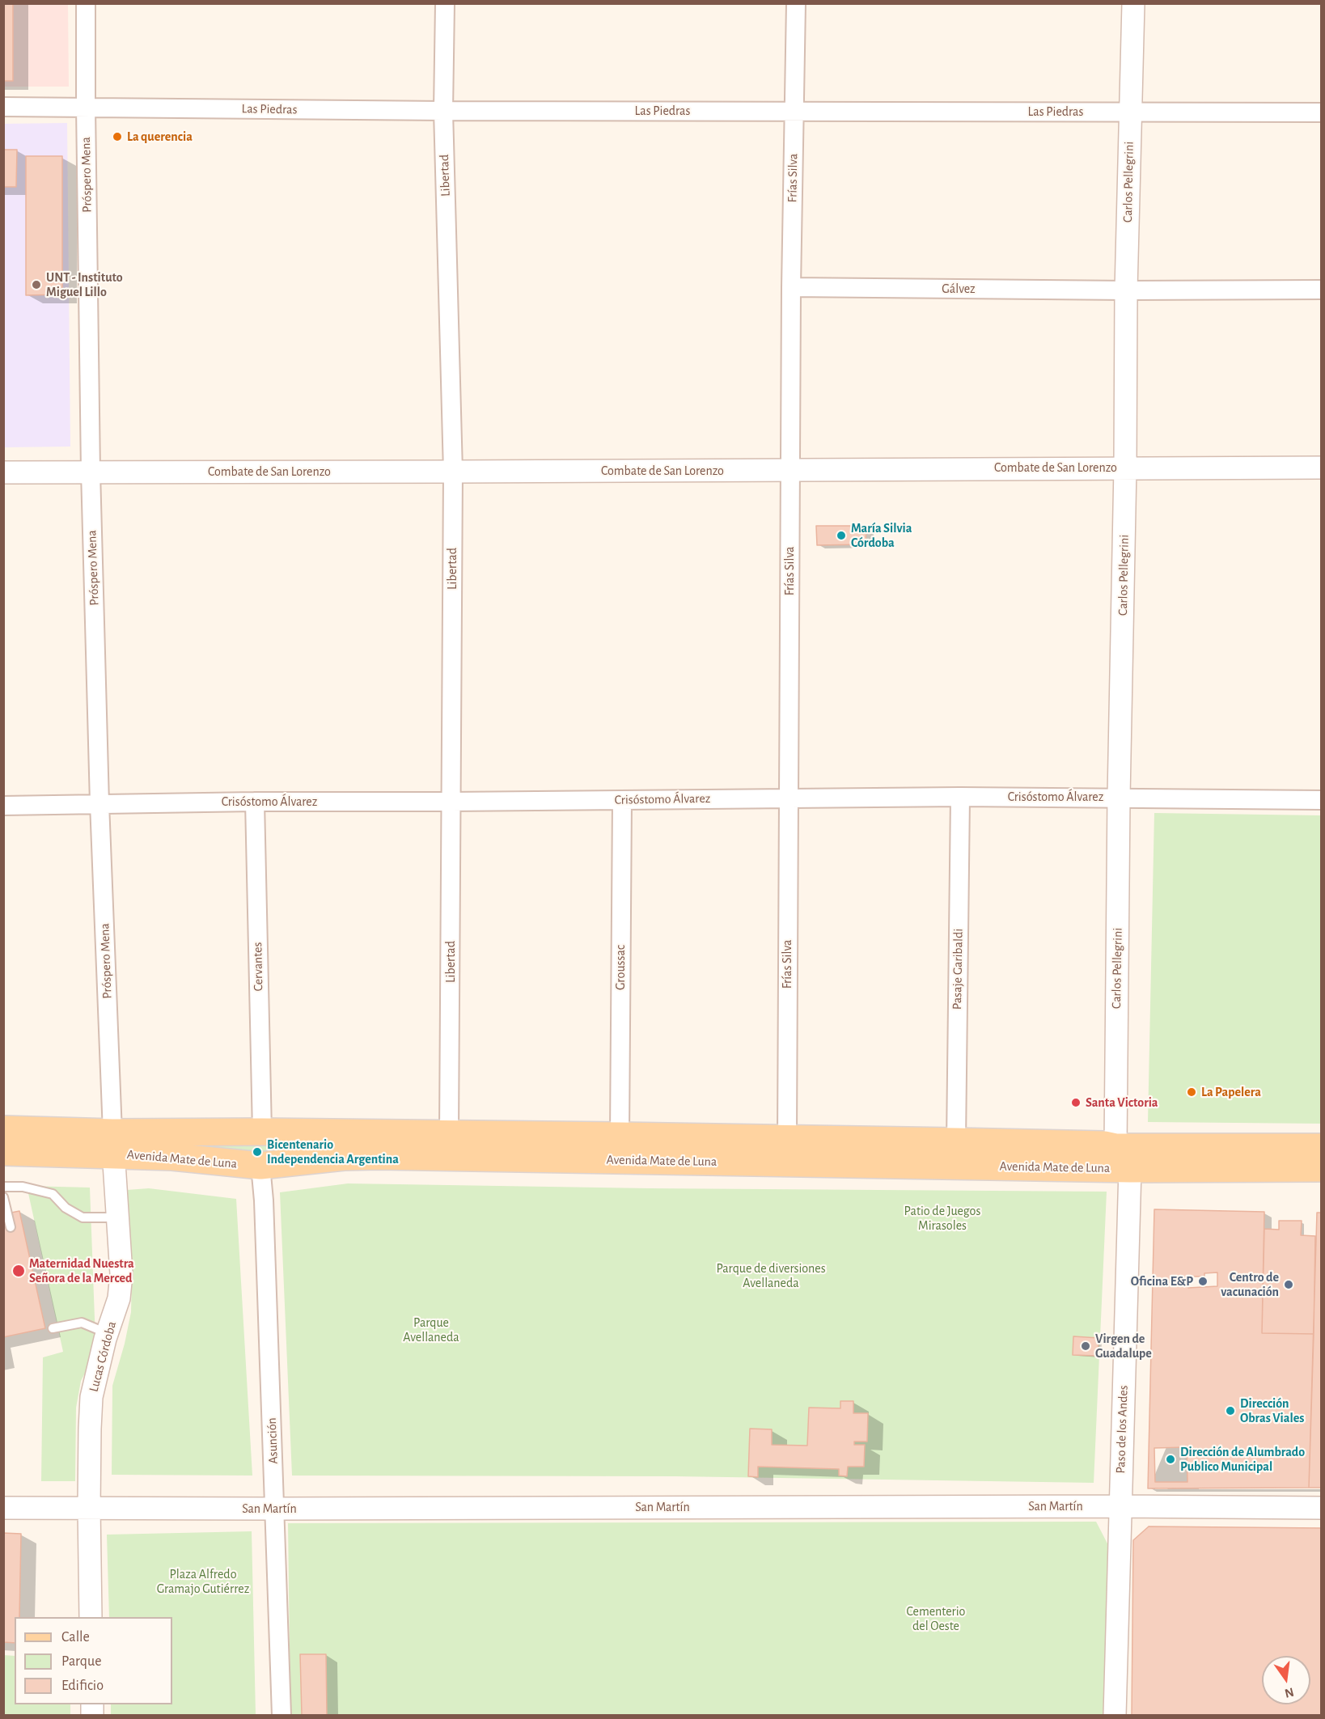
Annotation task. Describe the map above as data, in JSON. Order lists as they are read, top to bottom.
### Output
{
  "streets": {
    "main road": ["Avenida Mate de Luna"],
    "street": [
      "Las Piedras",
      "Próspero Mena",
      "Libertad",
      "Frías Silva",
      "Carlos Pellegrini",
      "Gálvez",
      "Combate de San Lorenzo",
      "Crisóstomo Álvarez",
      "Cervantes",
      "Groussac",
      "Pasaje Garibaldi",
      "Lucas Córdoba",
      "Paso de los Andes",
      "Asunción",
      "San Martín"
    ]
  },
  "crossings": [
    ["Las Piedras", "Próspero Mena"],
    ["Las Piedras", "Libertad"],
    ["Las Piedras", "Frías Silva"],
    ["Las Piedras", "Carlos Pellegrini"],
    ["Próspero Mena", "Combate de San Lorenzo"],
    ["Próspero Mena", "Crisóstomo Álvarez"],
    ["Próspero Mena", "Avenida Mate de Luna"],
    ["Próspero Mena", "Lucas Córdoba"],
    ["Libertad", "Combate de San Lorenzo"],
    ["Libertad", "Crisóstomo Álvarez"],
    ["Libertad", "Avenida Mate de Luna"],
    ["Frías Silva", "Gálvez"],
    ["Frías Silva", "Combate de San Lorenzo"],
    ["Frías Silva", "Crisóstomo Álvarez"],
    ["Frías Silva", "Avenida Mate de Luna"],
    ["Carlos Pellegrini", "Gálvez"],
    ["Carlos Pellegrini", "Combate de San Lorenzo"],
    ["Carlos Pellegrini", "Crisóstomo Álvarez"],
    ["Carlos Pellegrini", "Avenida Mate de Luna"],
    ["Crisóstomo Álvarez", "Cervantes"],
    ["Crisóstomo Álvarez", "Groussac"],
    ["Crisóstomo Álvarez", "Pasaje Garibaldi"],
    ["Cervantes", "Avenida Mate de Luna"],
    ["Groussac", "Avenida Mate de Luna"],
    ["Pasaje Garibaldi", "Avenida Mate de Luna"],
    ["Avenida Mate de Luna", "Lucas Córdoba"],
    ["Avenida Mate de Luna", "Paso de los Andes"],
    ["Avenida Mate de Luna", "Asunción"],
    ["Lucas Córdoba", "San Martín"],
    ["Paso de los Andes", "San Martín"],
    ["Asunción", "San Martín"]
  ],
  "parks": [
    "Patio de Juegos Mirasoles",
    "Parque de diversiones Avellaneda",
    "Parque Avellaneda",
    "Plaza Alfredo Gramajo Gutiérrez",
    "Cementerio del Oeste"
  ],
  "places": [
    "La querencia",
    "UNT - Instituto Miguel Lillo",
    "María Silvia Córdoba",
    "La Papelera",
    "Santa Victoria",
    "Bicentenario Independencia Argentina",
    "Maternidad Nuestra Señora de la Merced",
    "Oficina E&P",
    "Centro de vacunación",
    "Virgen de Guadalupe",
    "Dirección Obras Viales",
    "Dirección de Alumbrado Publico Municipal"
  ],
  "legend": ["Calle", "Parque", "Edificio"],
  "north": "bottom"
}
